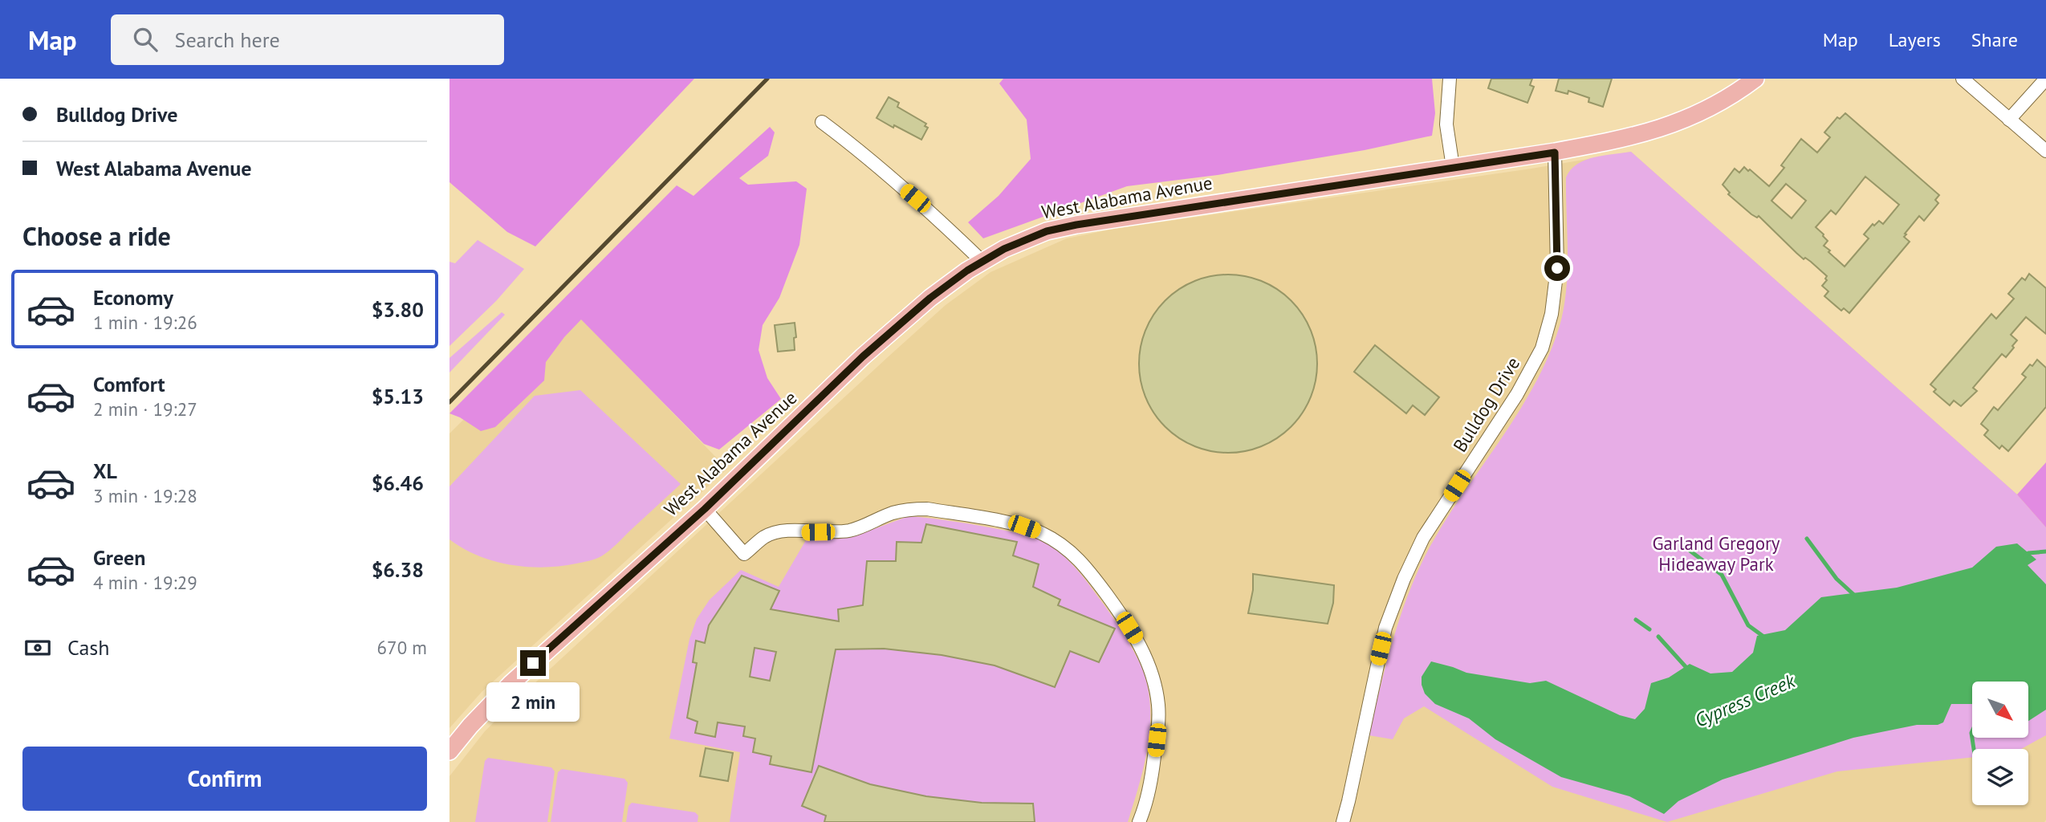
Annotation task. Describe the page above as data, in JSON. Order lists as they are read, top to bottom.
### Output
{
  "streets": {
    "main road": ["West Alabama Avenue"],
    "street": ["Bulldog Drive"]
  },
  "crossings": [
    ["West Alabama Avenue", "Bulldog Drive"]
  ],
  "water": ["Cypress Creek"],
  "parks": ["Garland Gregory Hideaway Park"],
  "north": "bottom right",
  "page": {
    "header": "Map",
    "search": "Search here",
    "nav": ["Map", "Layers", "Share"],
    "banner": ["Bulldog Drive", "West Alabama Avenue"],
    "heading": "Choose a ride",
    "list": [
      {
        "name": "Economy",
        "note": "1 min · 19:26",
        "value": "$3.80"
      },
      {
        "name": "Comfort",
        "note": "2 min · 19:27",
        "value": "$5.13"
      },
      {
        "name": "XL",
        "note": "3 min · 19:28",
        "value": "$6.46"
      },
      {
        "name": "Green",
        "note": "4 min · 19:29",
        "value": "$6.38"
      }
    ],
    "pay": ["Cash", "670 m"],
    "bubble": "2 min",
    "buttons": "Confirm"
  }
}
